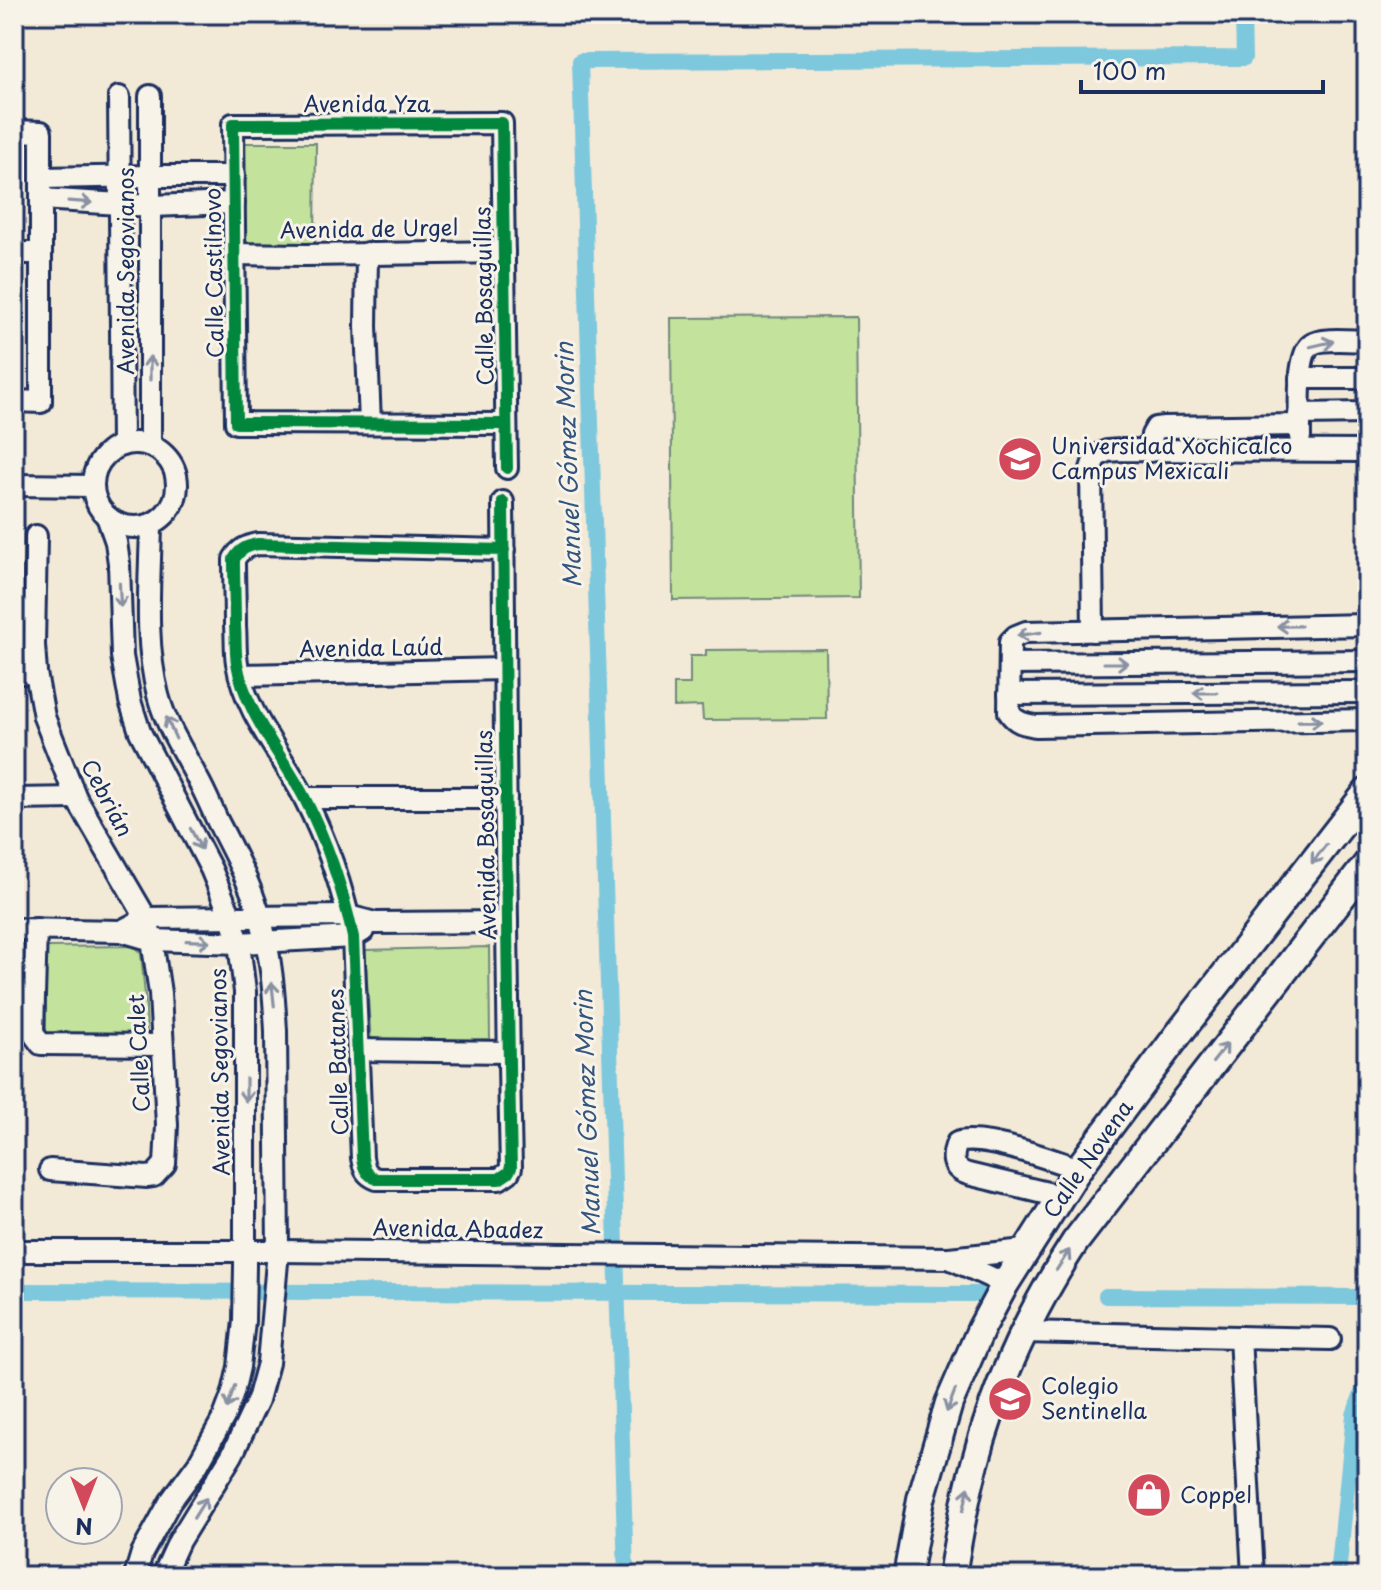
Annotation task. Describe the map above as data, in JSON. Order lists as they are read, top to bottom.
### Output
{
  "streets": {
    "main road": ["Calle Novena"],
    "street": [
      "Avenida Yza",
      "Avenida de Urgel",
      "Avenida Segovianos",
      "Calle Castilnovo",
      "Calle Bosaguillas",
      "Avenida Laúd",
      "Cebrián",
      "Avenida Bosaguillas",
      "Calle Calet",
      "Calle Batanes",
      "Avenida Abadez"
    ]
  },
  "crossings": [
    ["Avenida Yza", "Calle Castilnovo"],
    ["Avenida Yza", "Calle Bosaguillas"],
    ["Avenida de Urgel", "Calle Castilnovo"],
    ["Avenida de Urgel", "Calle Bosaguillas"],
    ["Avenida Segovianos", "Avenida Abadez"],
    ["Avenida Laúd", "Avenida Bosaguillas"],
    ["Avenida Laúd", "Calle Batanes"],
    ["Cebrián", "Calle Calet"],
    ["Avenida Bosaguillas", "Calle Batanes"],
    ["Calle Novena", "Avenida Abadez"]
  ],
  "water": ["Manuel Gómez Morin"],
  "places": {
    "school or university": ["Universidad Xochicalco Campus Mexicali", "Colegio Sentinella"],
    "shop": ["Coppel"]
  },
  "scale_bar": "100 m",
  "north": "bottom"
}
